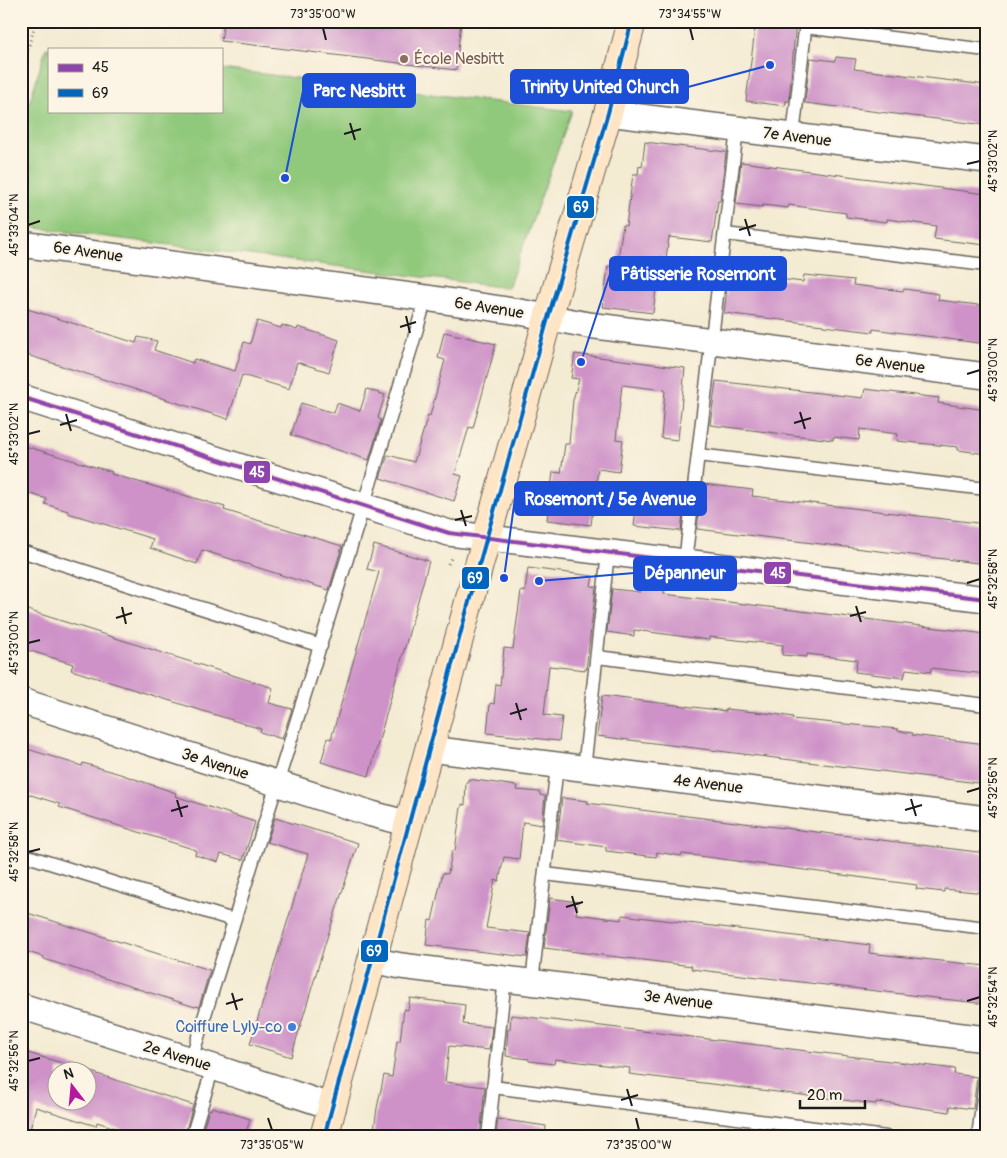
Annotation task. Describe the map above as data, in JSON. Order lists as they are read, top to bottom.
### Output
{
  "streets": {
    "street": [
      "7e Avenue",
      "6e Avenue",
      "3e Avenue",
      "4e Avenue",
      "2e Avenue"
    ]
  },
  "places": [
    "École Nesbitt",
    "Trinity United Church",
    "Parc Nesbitt",
    "Pâtisserie Rosemont",
    "Rosemont / 5e Avenue",
    "Dépanneur",
    "Coiffure Lyly-co"
  ],
  "lines": ["transit line 69", "transit line 45"],
  "legend": ["45", "69"],
  "scale_bar": "20 m",
  "north": "top",
  "coordinates": [
    "73°35'00\"W",
    "73°34'55\"W",
    "45°33'02\"N",
    "45°33'04\"N",
    "45°33'00\"N",
    "45°32'58\"N",
    "45°32'56\"N",
    "45°32'54\"N",
    "73°35'05\"W"
  ]
}
